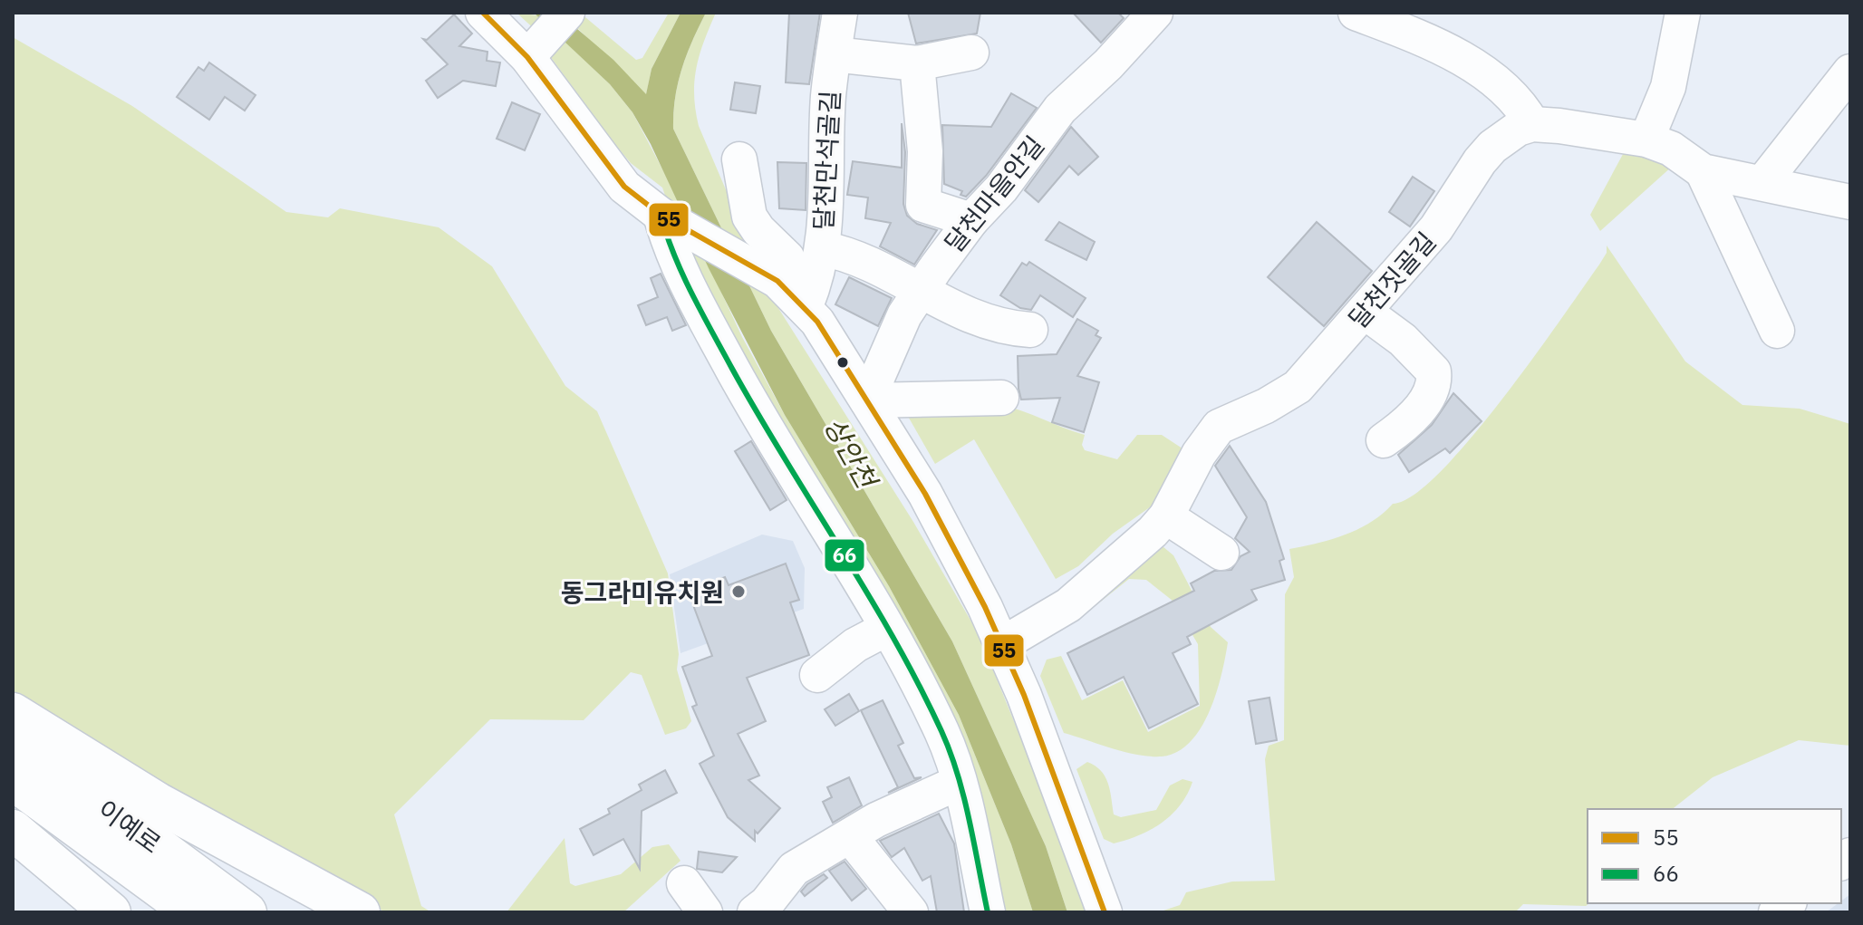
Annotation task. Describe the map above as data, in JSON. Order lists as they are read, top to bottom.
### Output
{
  "streets": {
    "highway": ["이예로"],
    "street": ["달천만석골길", "달천마을안길", "달천짓골길"]
  },
  "water": ["상안천"],
  "places": ["동그라미유치원"],
  "lines": ["transit line 55", "transit line 66"],
  "legend": ["55", "66"]
}
